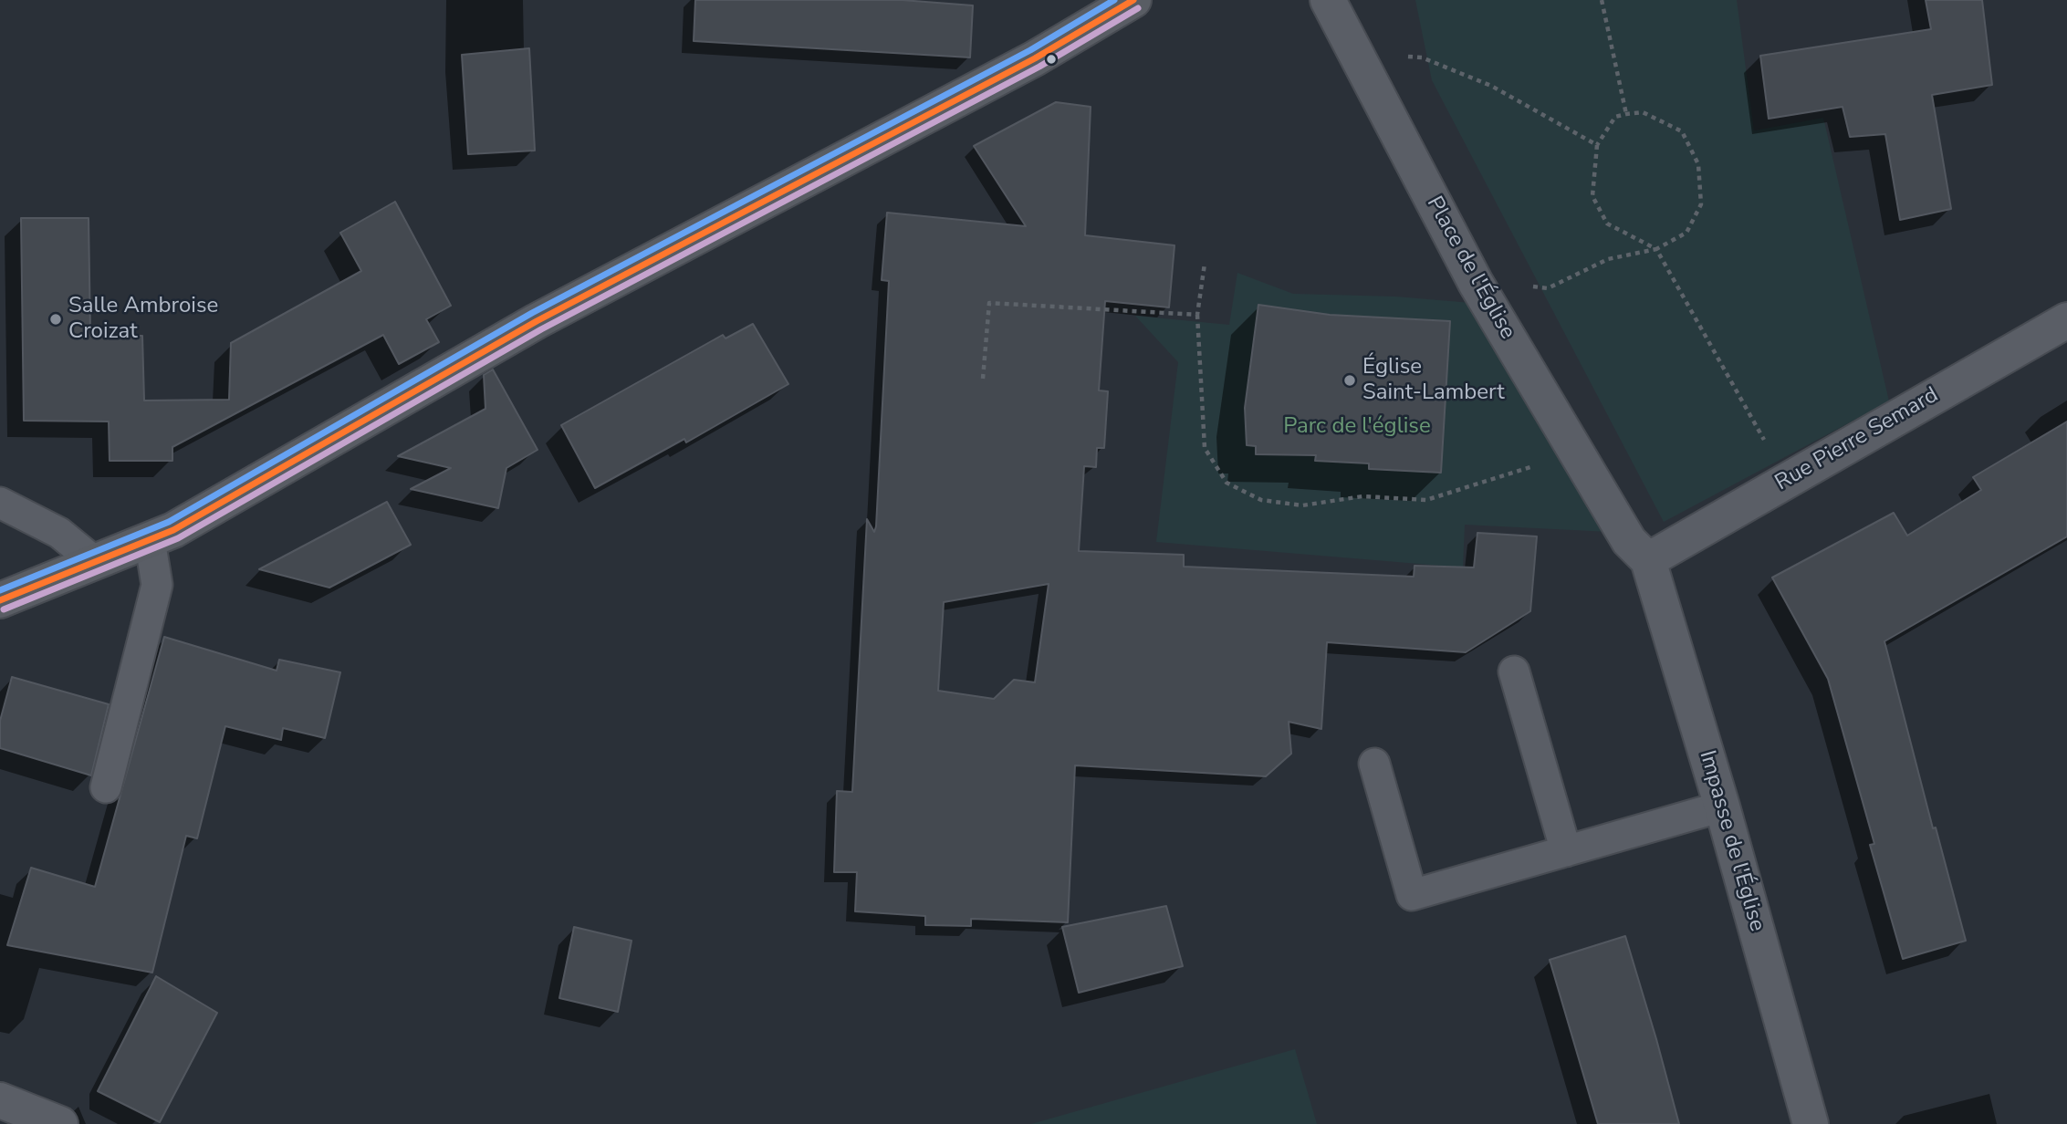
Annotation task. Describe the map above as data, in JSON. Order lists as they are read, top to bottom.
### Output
{
  "streets": {
    "street": ["Place de l'Église", "Rue Pierre Semard", "Impasse de l'Église"]
  },
  "crossings": [
    ["Place de l'Église", "Rue Pierre Semard"],
    ["Place de l'Église", "Impasse de l'Église"],
    ["Rue Pierre Semard", "Impasse de l'Église"]
  ],
  "parks": ["Parc de l'église"],
  "places": ["Salle Ambroise Croizat", "Église Saint-Lambert"]
}
